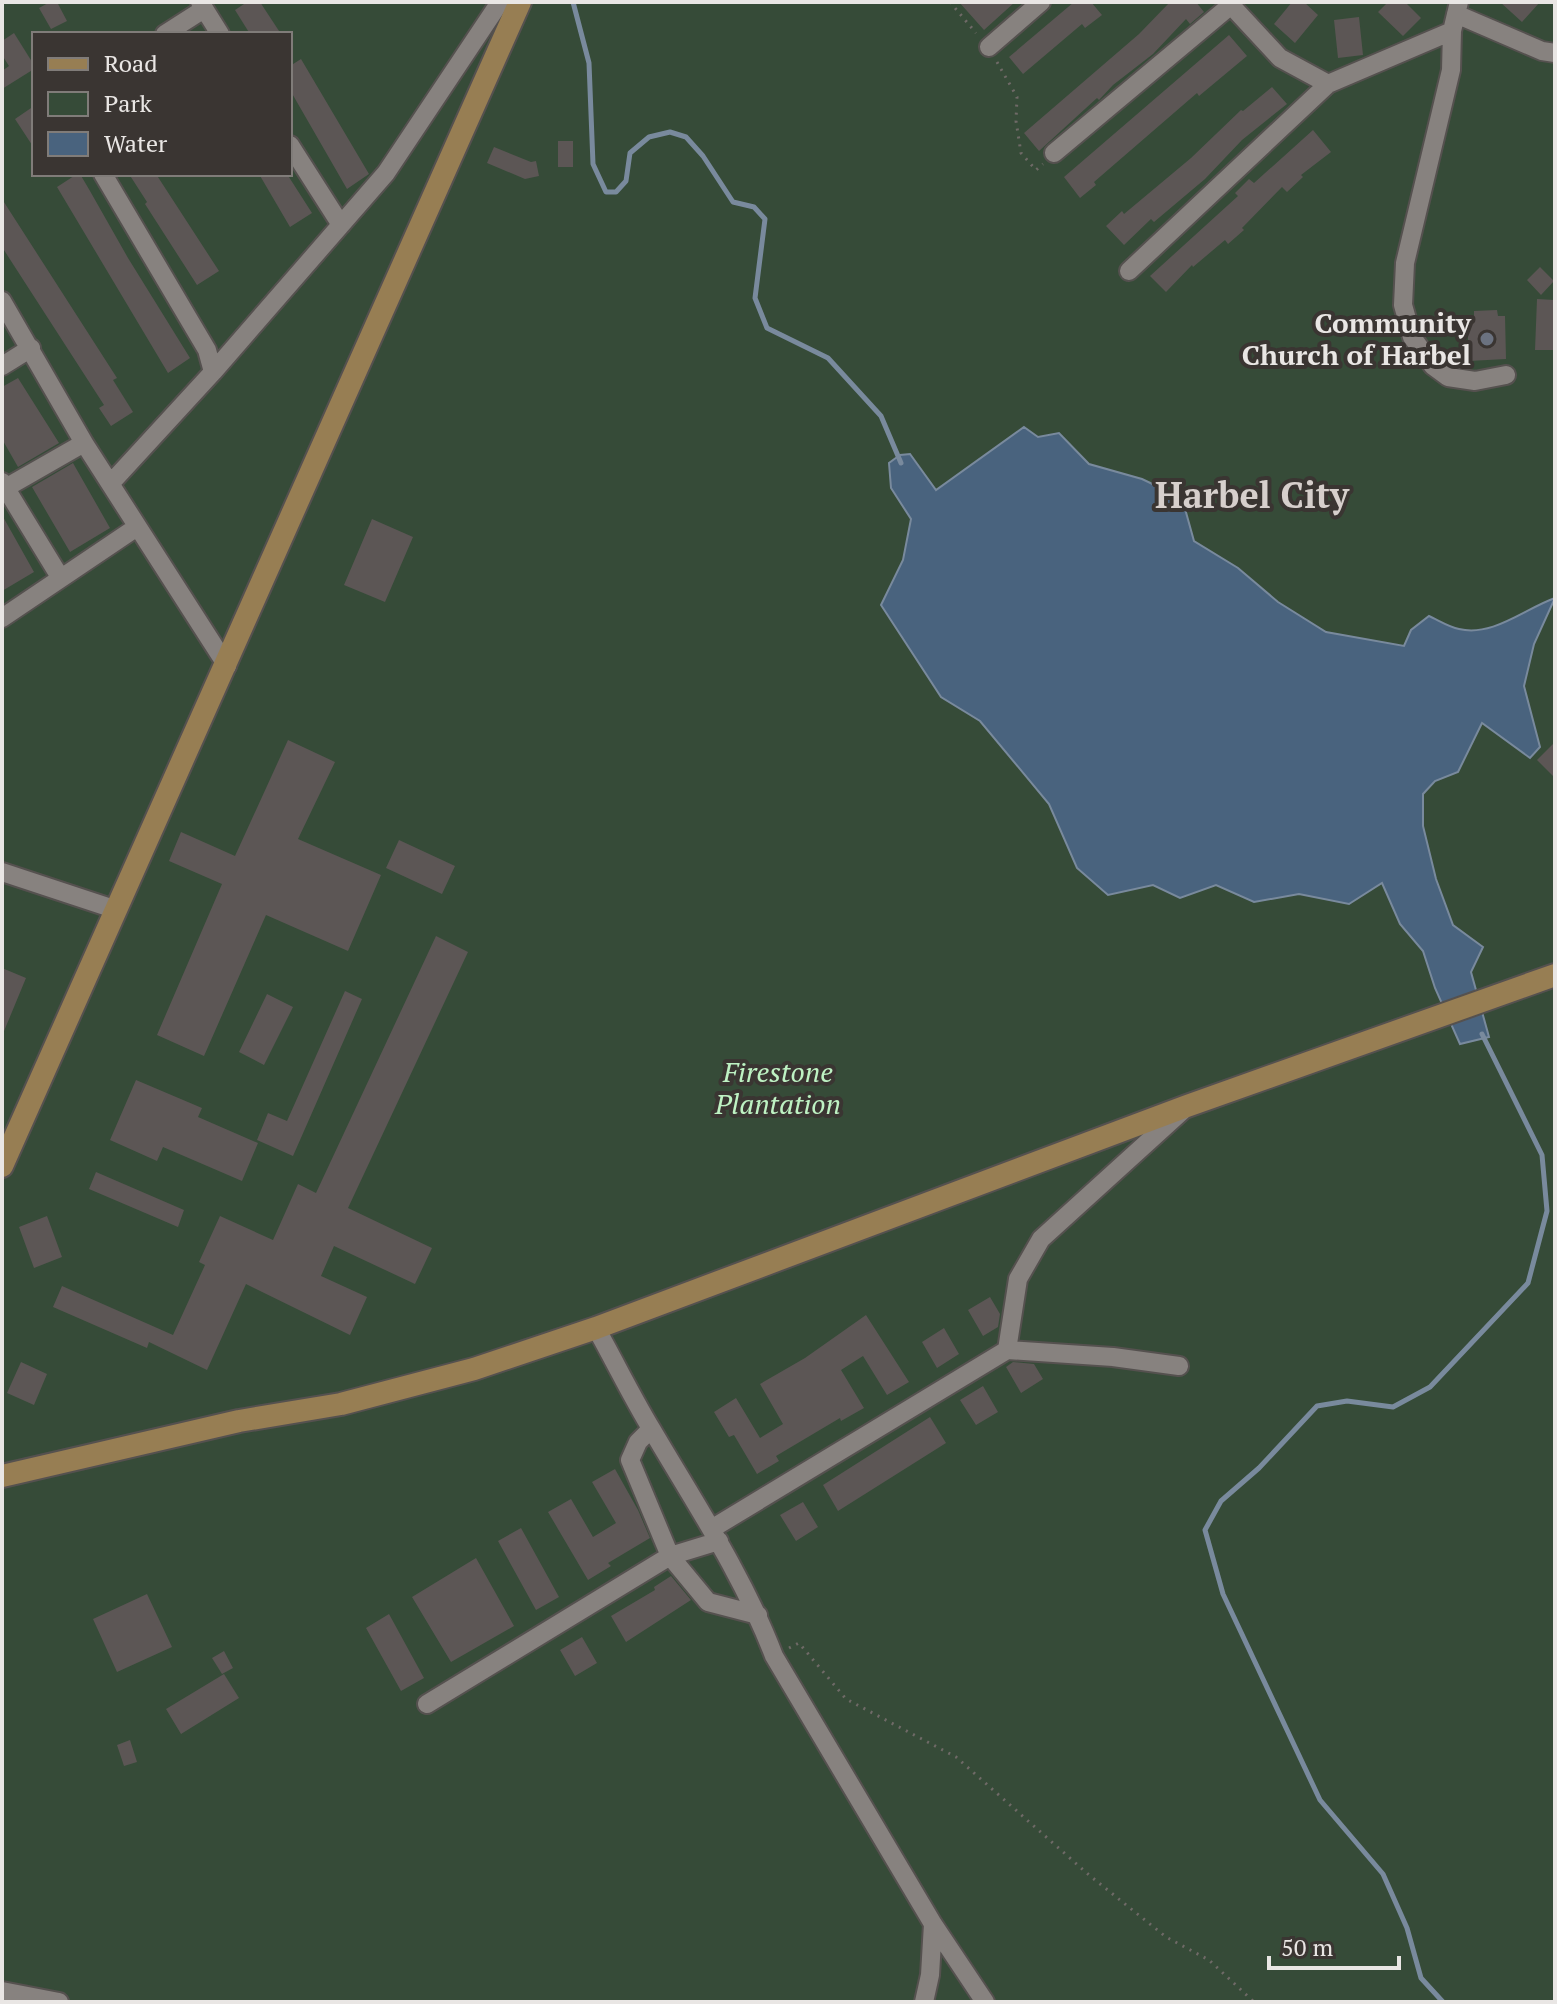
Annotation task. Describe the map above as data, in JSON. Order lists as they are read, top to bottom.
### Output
{
  "districts": ["Harbel City"],
  "parks": ["Firestone Plantation"],
  "places": ["Community Church of Harbel"],
  "legend": ["Road", "Park", "Water"],
  "scale_bar": "50 m"
}
